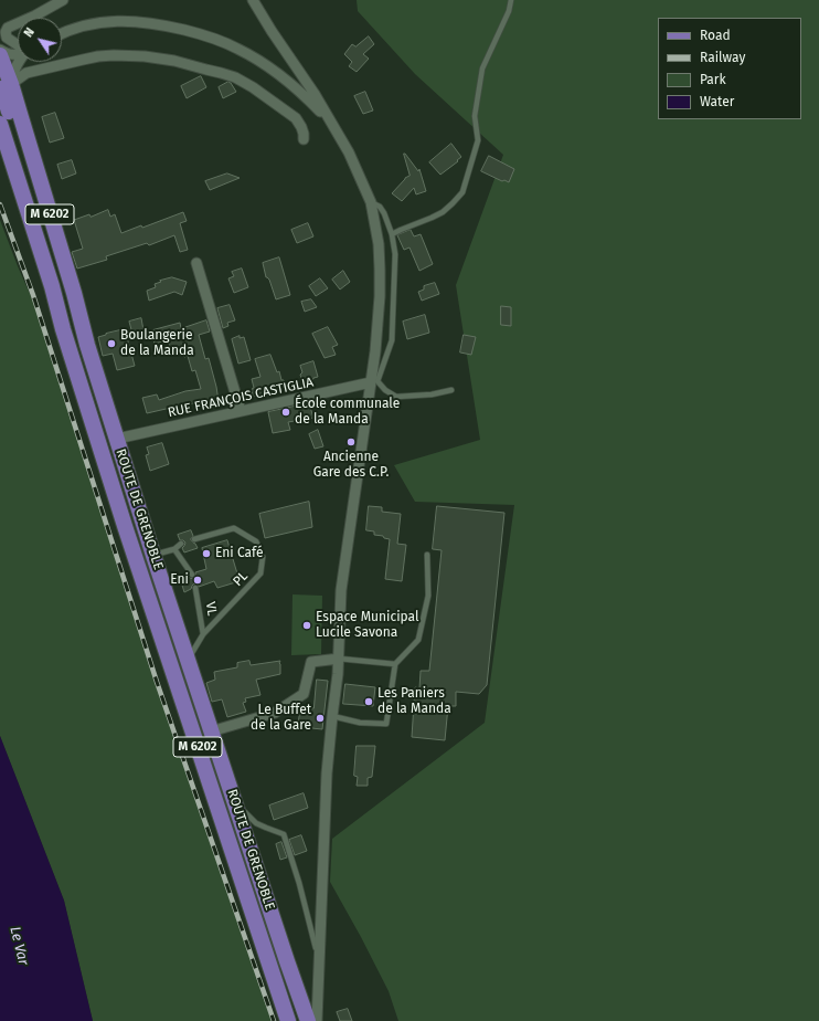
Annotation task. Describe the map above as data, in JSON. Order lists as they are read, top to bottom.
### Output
{
  "streets": {
    "main road": ["M 6202", "ROUTE DE GRENOBLE"],
    "street": ["RUE FRANÇOIS CASTIGLIA"],
    "lane": ["PL", "VL"]
  },
  "crossings": [
    ["M 6202", "ROUTE DE GRENOBLE"],
    ["RUE FRANÇOIS CASTIGLIA", "ROUTE DE GRENOBLE"],
    ["ROUTE DE GRENOBLE", "PL"],
    ["PL", "VL"]
  ],
  "water": ["Le Var"],
  "places": [
    "Boulangerie de la Manda",
    "École communale de la Manda",
    "Ancienne Gare des C.P.",
    "Eni Café",
    "Eni",
    "Espace Municipal Lucile Savona",
    "Les Paniers de la Manda",
    "Le Buffet de la Gare"
  ],
  "legend": [
    "Road",
    "Railway",
    "Park",
    "Water"
  ],
  "north": "top left"
}
